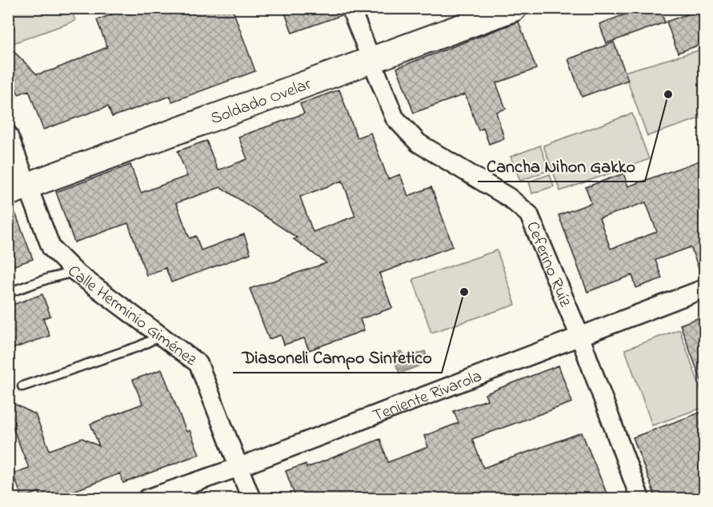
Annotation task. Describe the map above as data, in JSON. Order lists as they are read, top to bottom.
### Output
{
  "streets": {
    "main road": ["Soldado Ovelar"],
    "street": ["Ceferino Ruíz", "Calle Herminio Giménez", "Teniente Rivarola"]
  },
  "crossings": [
    ["Soldado Ovelar", "Ceferino Ruíz"],
    ["Soldado Ovelar", "Calle Herminio Giménez"],
    ["Ceferino Ruíz", "Teniente Rivarola"],
    ["Calle Herminio Giménez", "Teniente Rivarola"]
  ],
  "places": ["Cancha Nihon Gakko", "Diasoneli Campo Sintetico"]
}
